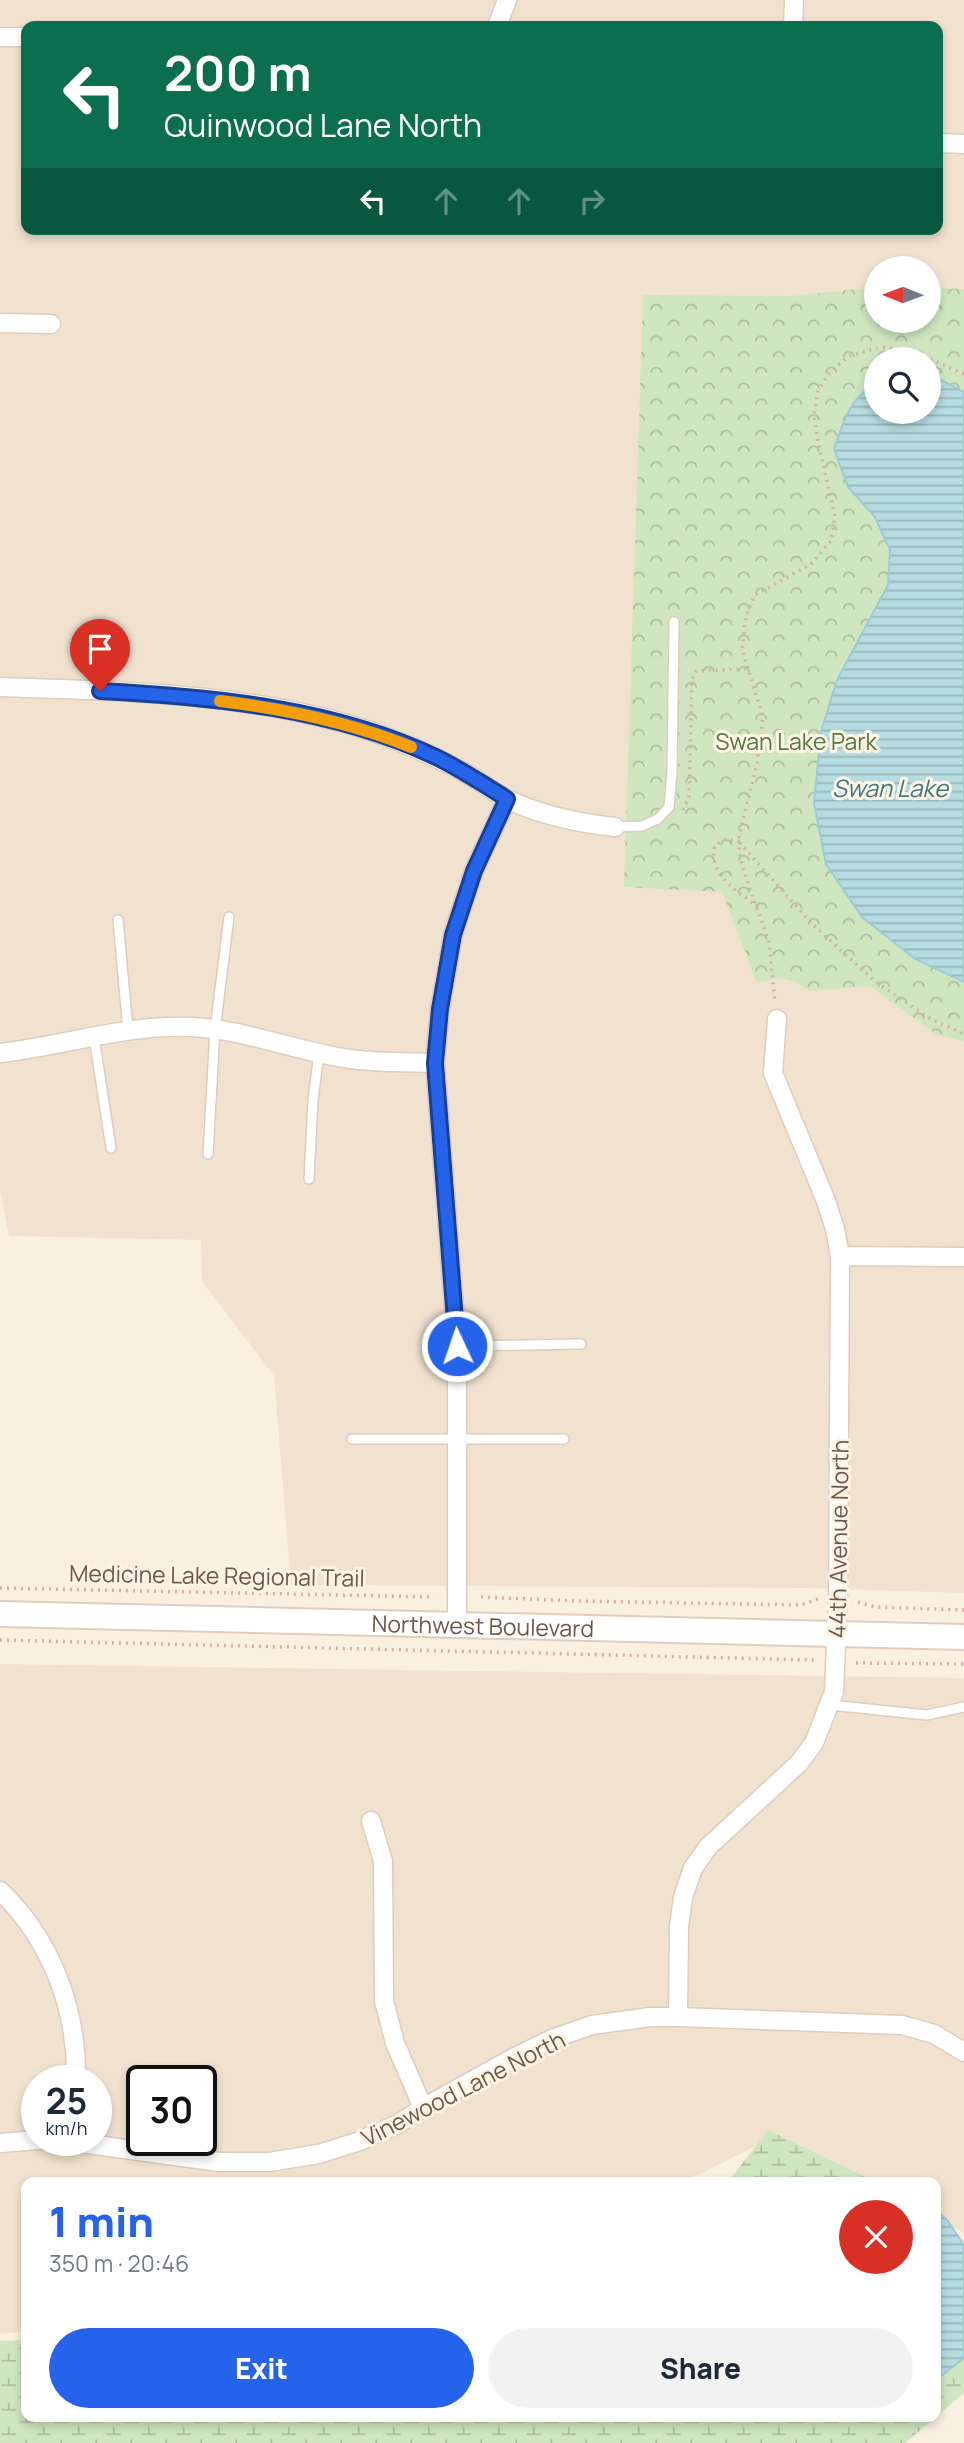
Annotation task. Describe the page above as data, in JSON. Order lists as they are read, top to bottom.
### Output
{
  "streets": {
    "main road": ["Northwest Boulevard"],
    "street": ["44th Avenue North", "Vinewood Lane North"],
    "path": ["Medicine Lake Regional Trail"]
  },
  "crossings": [
    ["44th Avenue North", "Northwest Boulevard"],
    ["44th Avenue North", "Vinewood Lane North"]
  ],
  "water": ["Swan Lake"],
  "parks": ["Swan Lake Park"],
  "north": "left",
  "page": {
    "turn": ["200 m", "Quinwood Lane North"],
    "speed": "25 km/h",
    "limit": "30",
    "heading": ["1 min", "350 m · 20:46"],
    "buttons": ["Exit", "Share"]
  }
}
